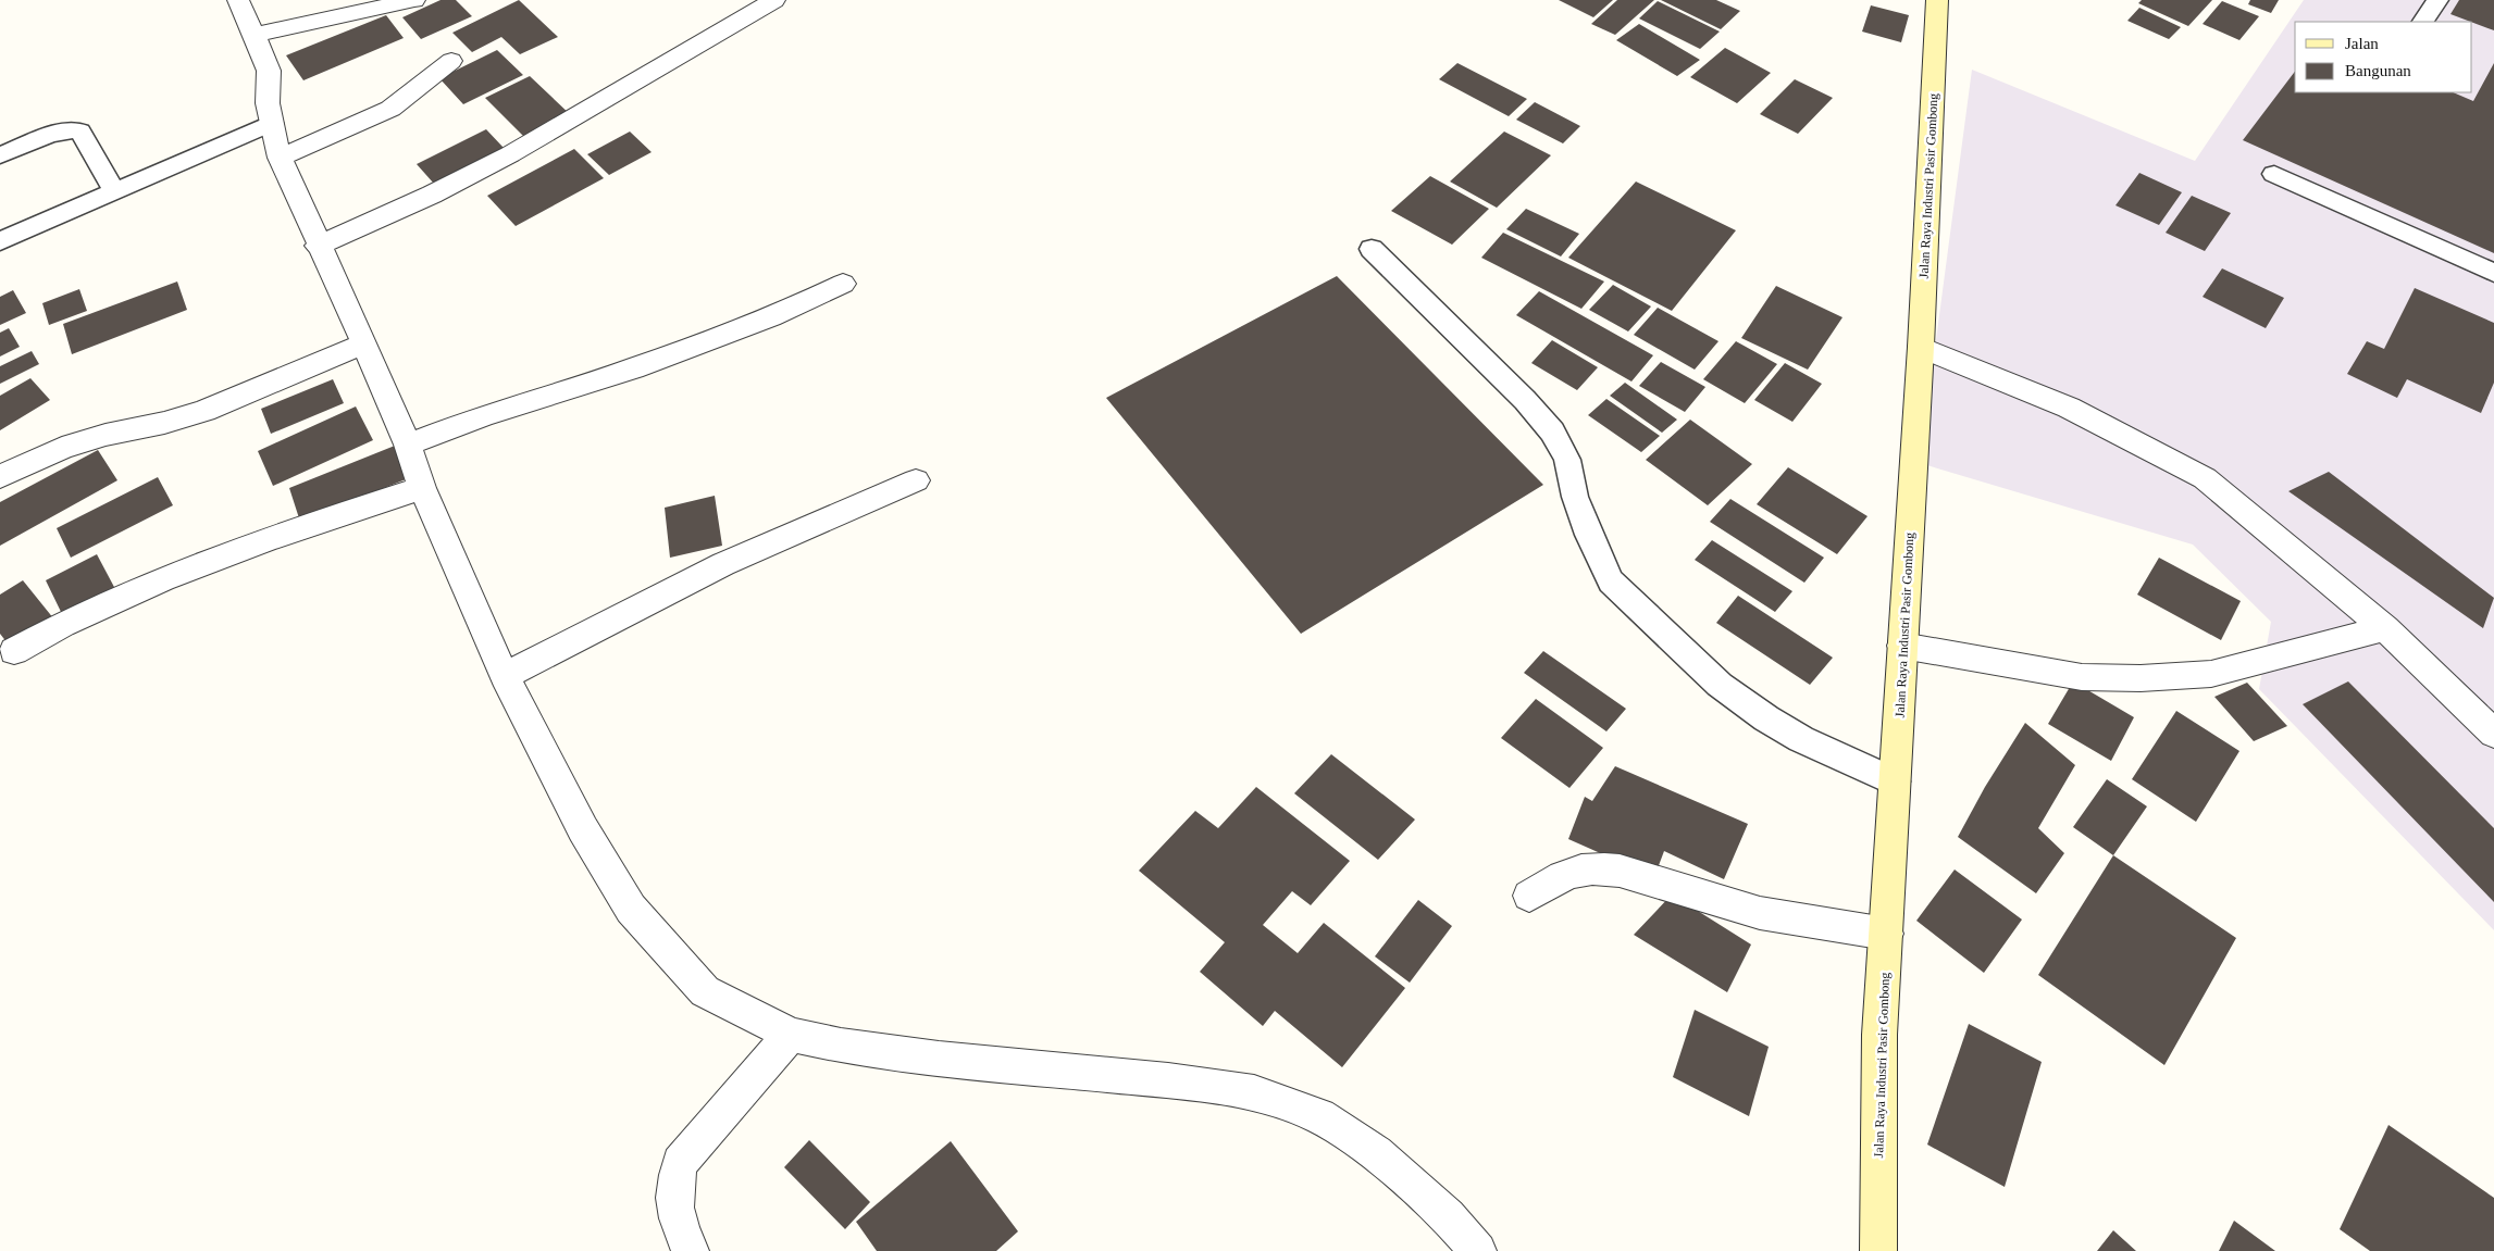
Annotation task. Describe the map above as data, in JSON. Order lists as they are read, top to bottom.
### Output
{
  "streets": {
    "main road": ["Jalan Raya Industri Pasir Gombong"]
  },
  "legend": ["Jalan", "Bangunan"]
}
